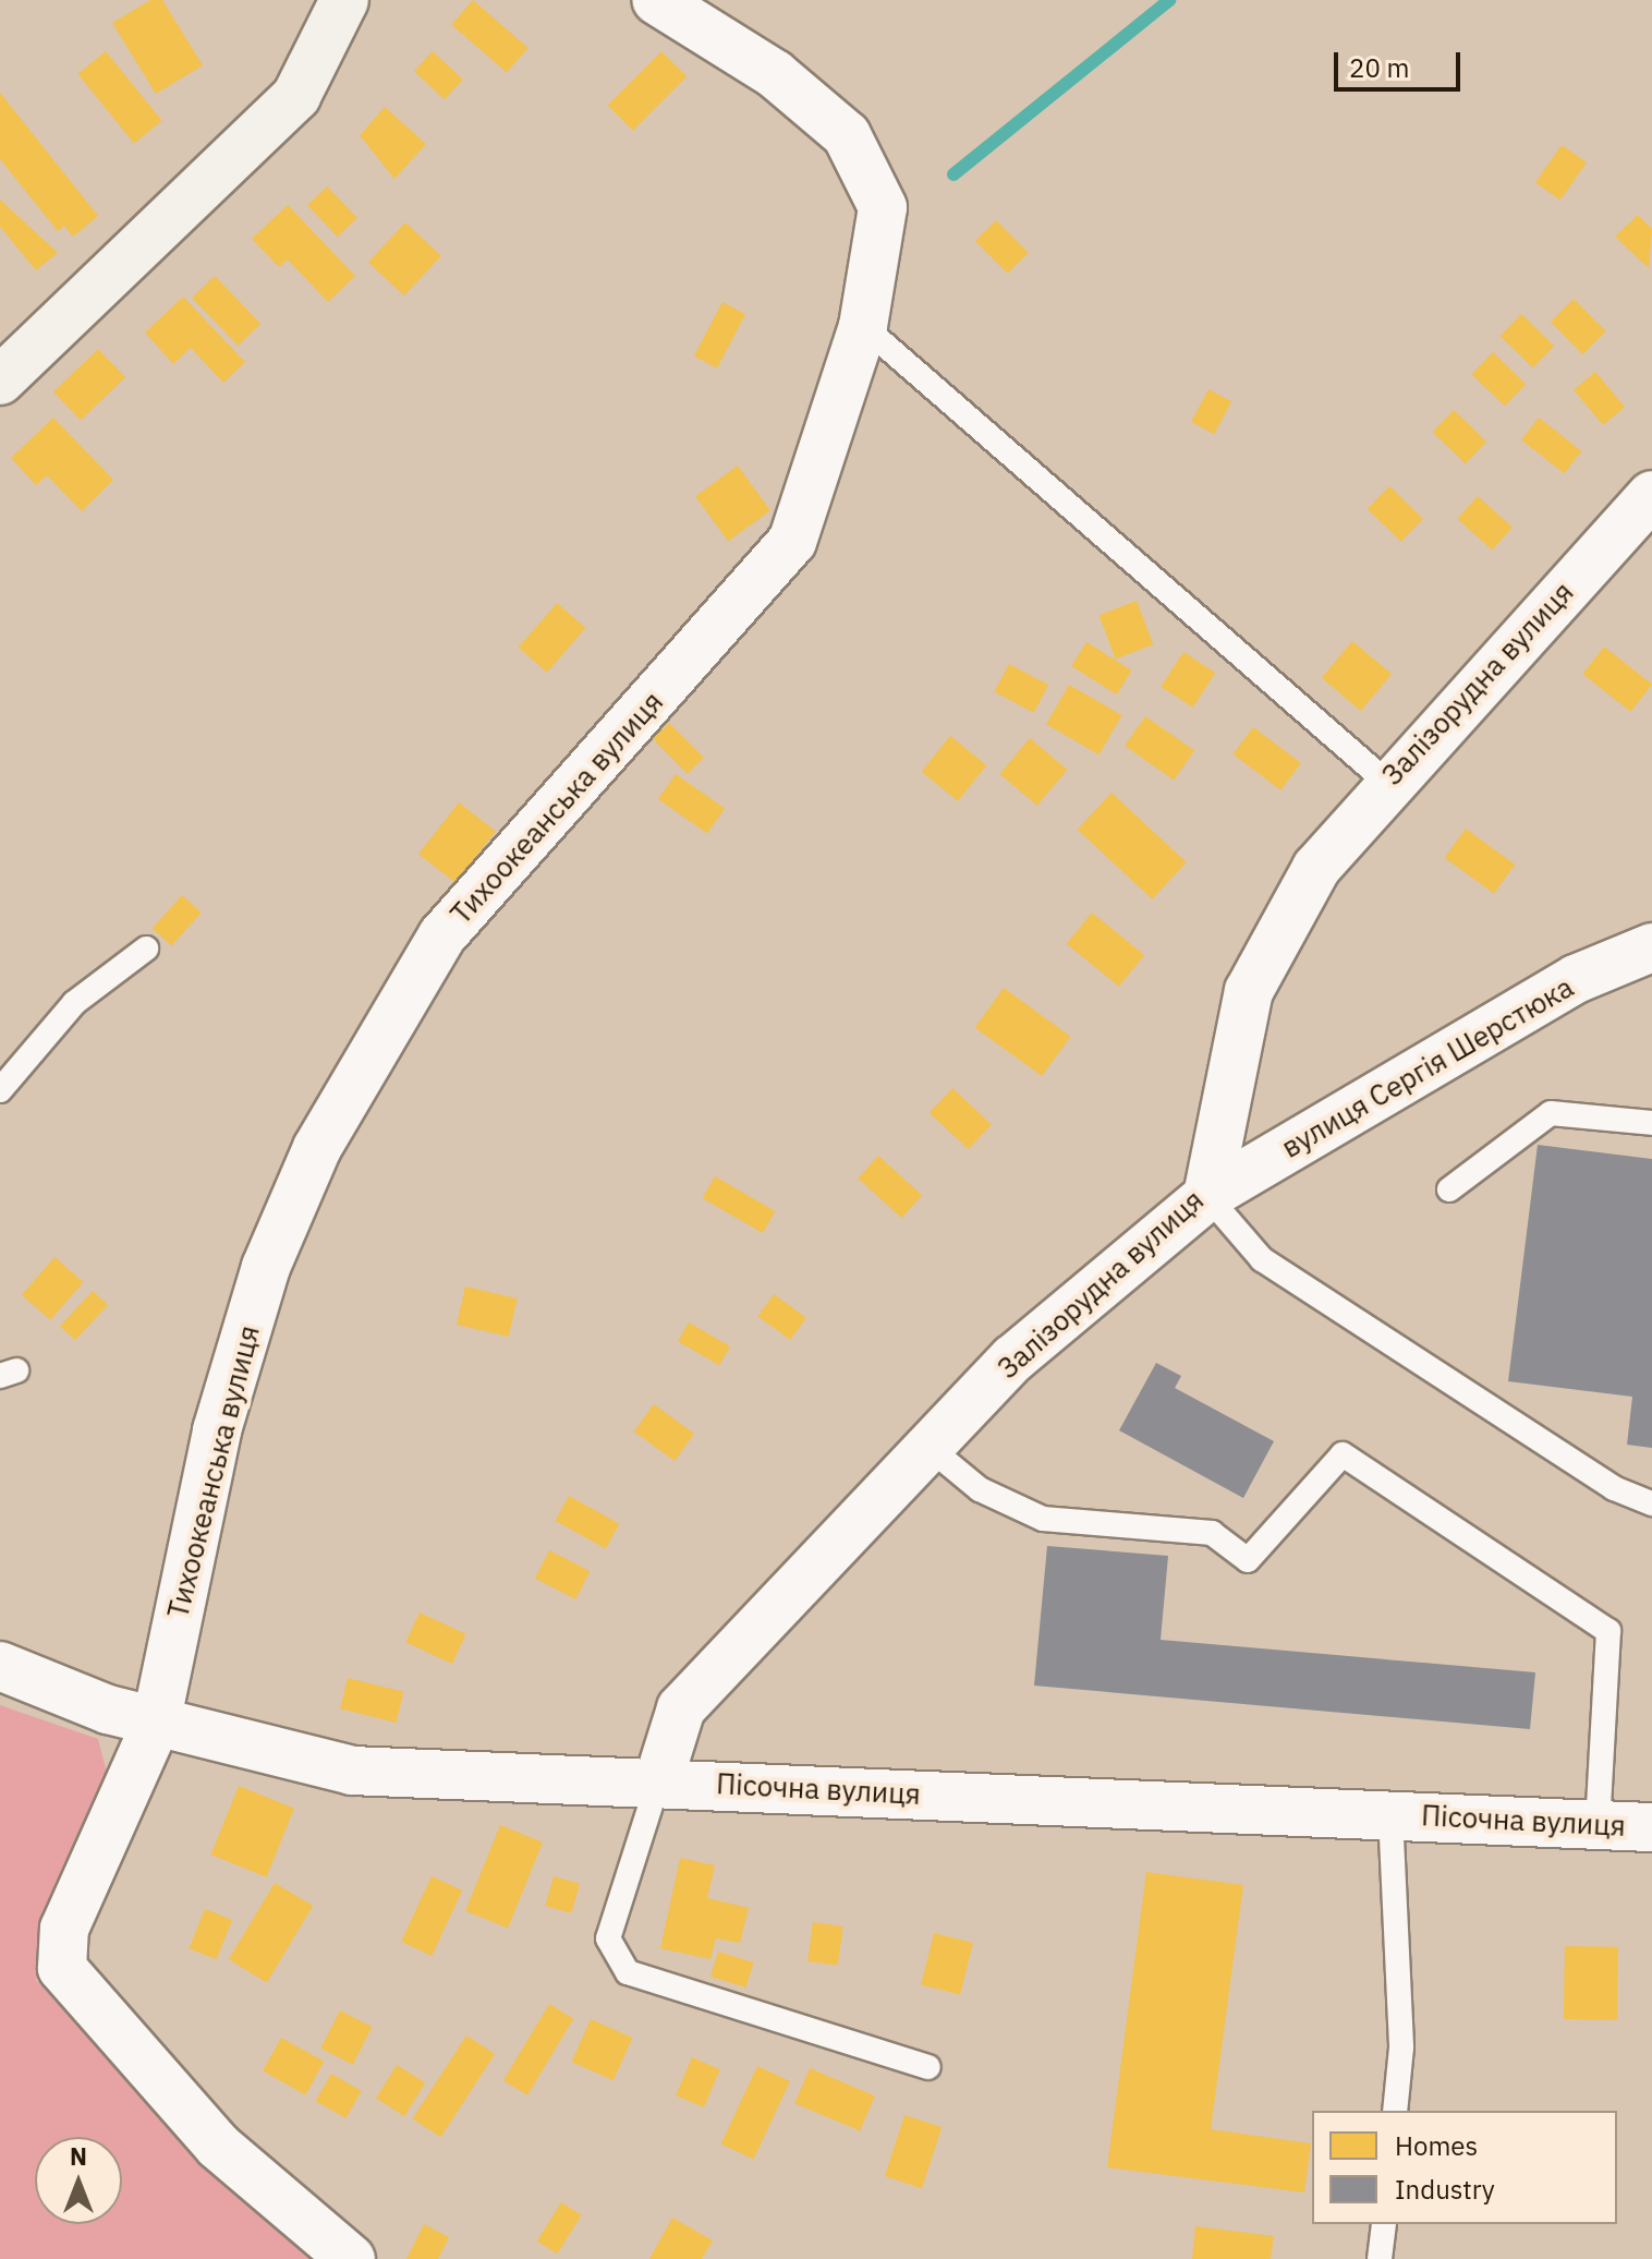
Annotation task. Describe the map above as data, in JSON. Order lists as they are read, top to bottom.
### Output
{
  "streets": {
    "street": [
      "Залізорудна вулиця",
      "Тихоокеанська вулиця",
      "вулиця Сергія Шерстюка",
      "Пісочна вулиця"
    ]
  },
  "crossings": [
    ["Залізорудна вулиця", "вулиця Сергія Шерстюка"],
    ["Залізорудна вулиця", "Пісочна вулиця"],
    ["Тихоокеанська вулиця", "Пісочна вулиця"]
  ],
  "legend": ["Homes", "Industry"],
  "scale_bar": "20 m",
  "north": "top"
}
